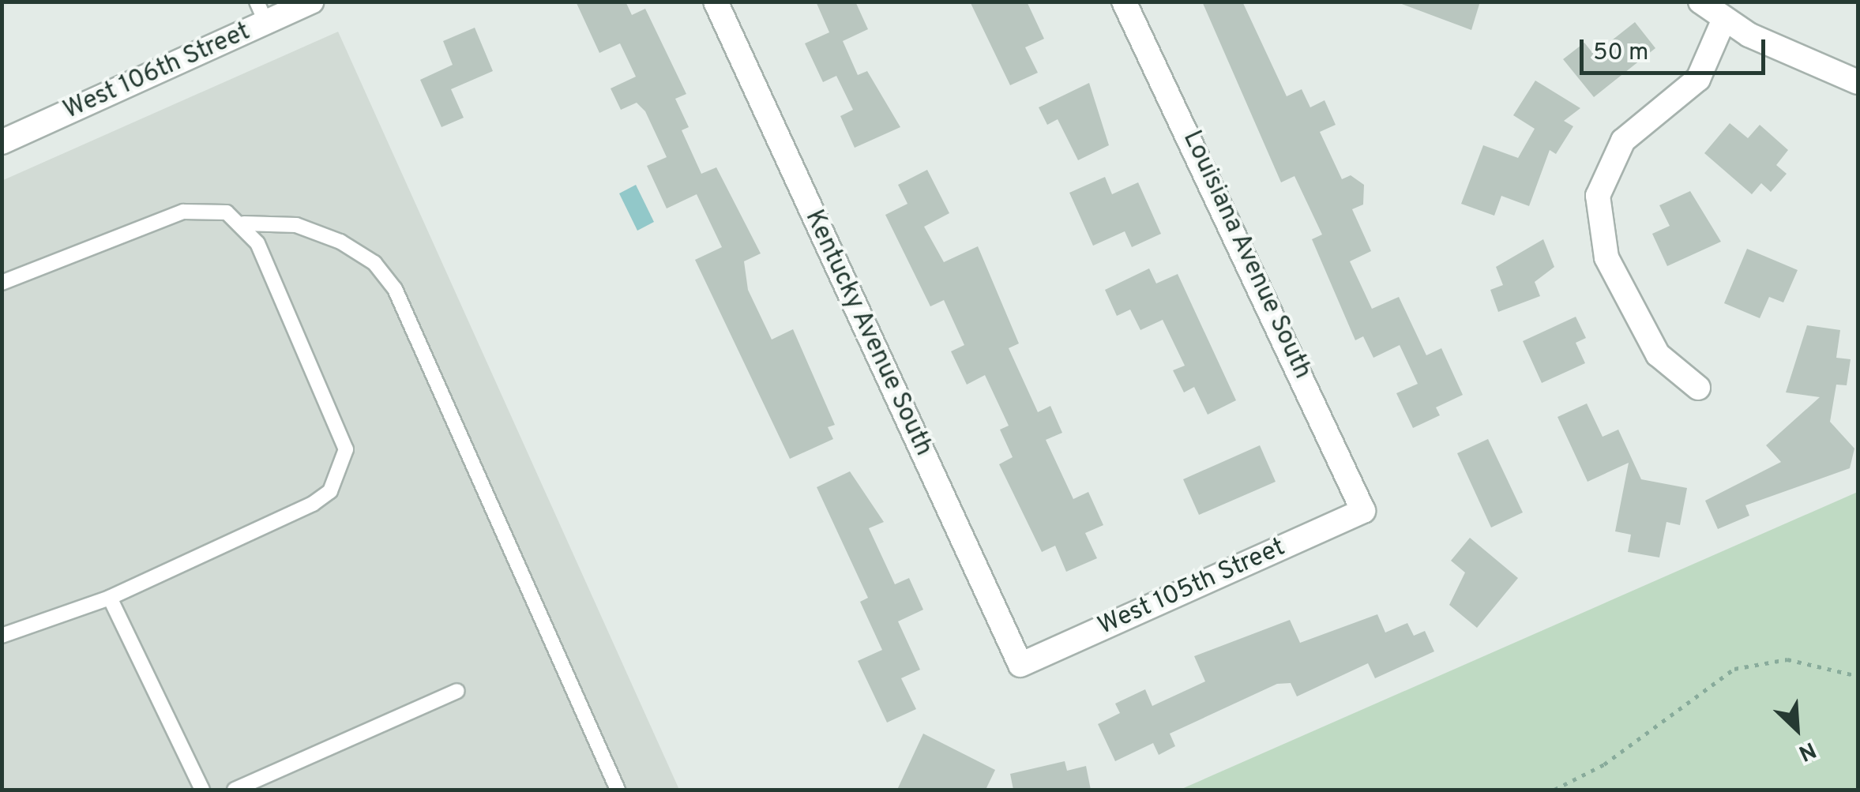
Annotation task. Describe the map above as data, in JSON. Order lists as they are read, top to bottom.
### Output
{
  "streets": {
    "street": [
      "West 106th Street",
      "Louisiana Avenue South",
      "Kentucky Avenue South",
      "West 105th Street"
    ]
  },
  "crossings": [
    ["Louisiana Avenue South", "West 105th Street"],
    ["Kentucky Avenue South", "West 105th Street"]
  ],
  "scale_bar": "50 m",
  "north": "bottom right"
}
